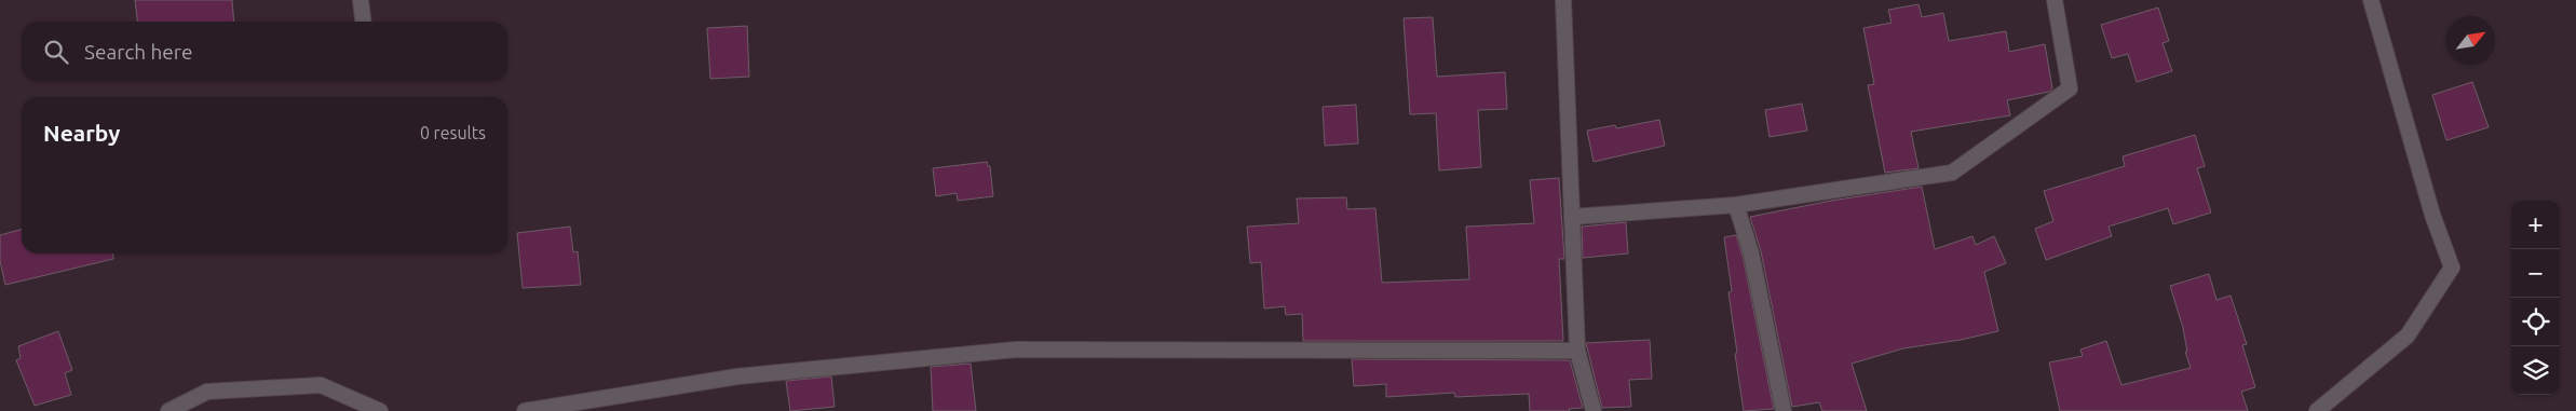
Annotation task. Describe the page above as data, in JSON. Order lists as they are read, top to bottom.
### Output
{
  "north": "top right",
  "page": {
    "search": "Search here",
    "heading": ["Nearby", "0 results"],
    "map_buttons": ["+", "−"]
  }
}
